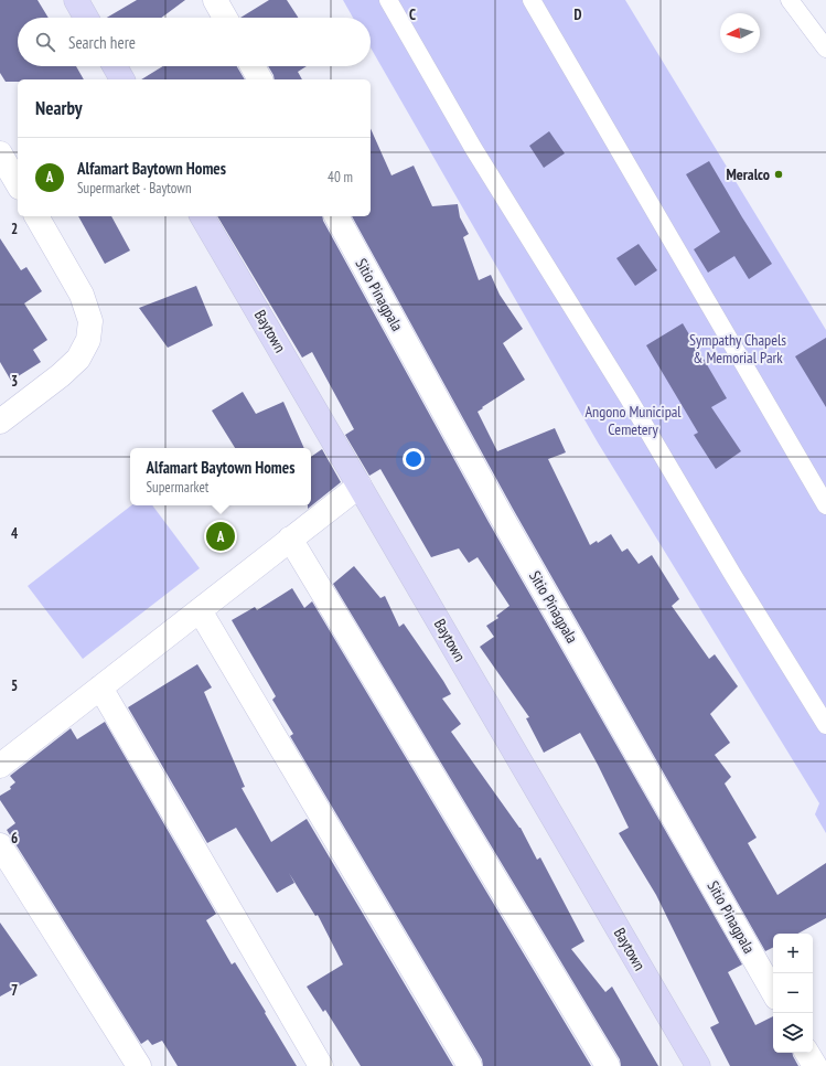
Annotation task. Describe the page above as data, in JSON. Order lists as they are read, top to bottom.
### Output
{
  "streets": {
    "main road": ["Baytown"],
    "street": ["Sitio Pinagpala"]
  },
  "parks": ["Sympathy Chapels & Memorial Park", "Angono Municipal Cemetery"],
  "places": ["Meralco"],
  "north": "left",
  "page": {
    "search": "Search here",
    "heading": "Nearby",
    "list": [
      {
        "mark": "A",
        "name": "Alfamart Baytown Homes",
        "note": "Supermarket · Baytown",
        "value": "40 m"
      }
    ],
    "popup": ["Alfamart Baytown Homes", "Supermarket"],
    "pins": "A",
    "map_buttons": ["+", "−"]
  },
  "grid": {
    "columns": ["C", "D"],
    "rows": [
      "2",
      "3",
      "4",
      "5",
      "6",
      "7"
    ]
  }
}
